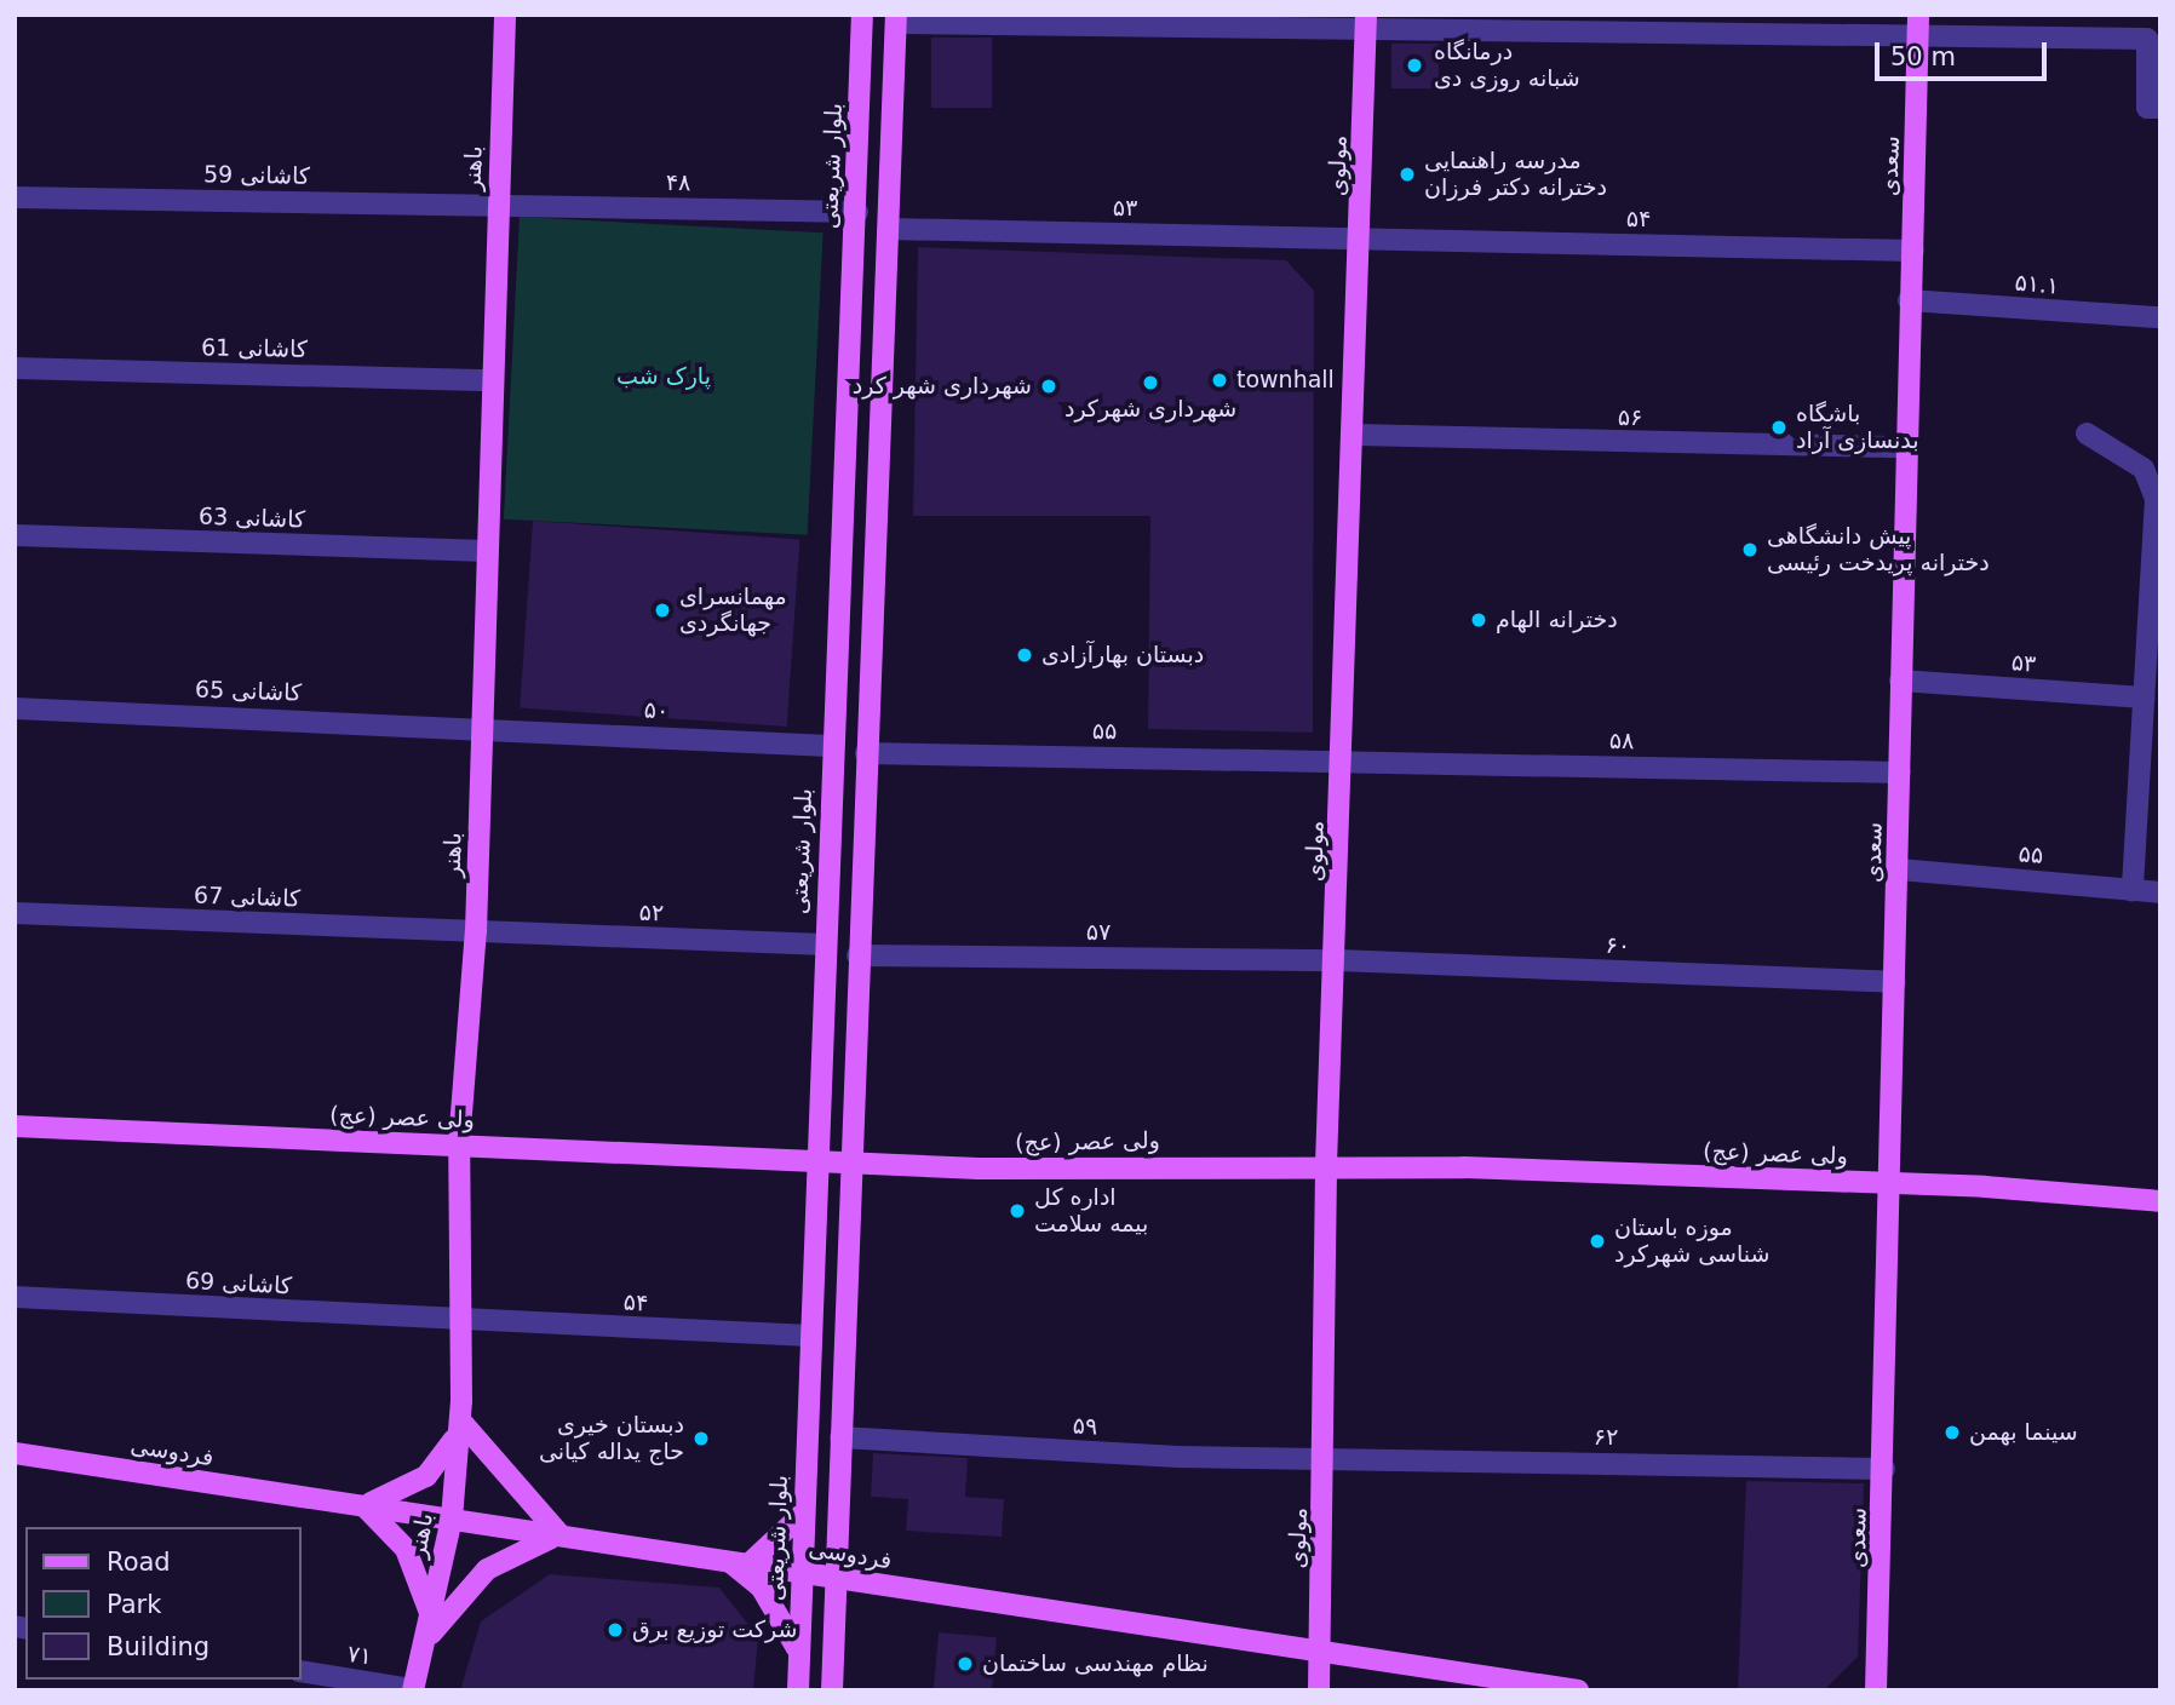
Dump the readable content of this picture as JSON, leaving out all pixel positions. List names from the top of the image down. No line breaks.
{"streets":{"main road":["بلوار شریعتی","مولوی","سعدی","باهنر","ولی عصر (عج)","فردوسی"],"street":["کاشانی 59","۴۸","۵۳","۵۴","۵۱.۱","کاشانی 61","۵۶","کاشانی 63","کاشانی 65","۵۰","۵۵","۵۸","کاشانی 67","۵۲","۵۷","۶۰","کاشانی 69","۵۹","۶۲","۷۱"]},"crossings":[["بلوار شریعتی","۴۸"],["بلوار شریعتی","۵۴"],["بلوار شریعتی","۵۰"],["بلوار شریعتی","۵۲"],["بلوار شریعتی","ولی عصر (عج)"],["بلوار شریعتی","فردوسی"],["مولوی","۵۳"],["مولوی","۵۴"],["مولوی","۵۶"],["مولوی","۵۵"],["مولوی","۵۸"],["مولوی","۵۷"],["مولوی","۶۰"],["مولوی","ولی عصر (عج)"],["مولوی","۵۹"],["مولوی","۶۲"],["مولوی","فردوسی"],["سعدی","۵۳"],["سعدی","۵۴"],["سعدی","۵۱.۱"],["سعدی","۵۶"],["سعدی","۵۵"],["سعدی","۵۸"],["سعدی","۶۰"],["سعدی","ولی عصر (عج)"],["سعدی","۶۲"],["باهنر","کاشانی 59"],["باهنر","۴۸"],["باهنر","۵۴"],["باهنر","کاشانی 61"],["باهنر","کاشانی 63"],["باهنر","کاشانی 65"],["باهنر","۵۰"],["باهنر","کاشانی 67"],["باهنر","۵۲"],["باهنر","ولی عصر (عج)"],["باهنر","کاشانی 69"],["باهنر","فردوسی"],["باهنر","۷۱"],["کاشانی 59","۴۸"],["۵۳","۵۴"],["۵۴","کاشانی 69"],["کاشانی 65","۵۰"],["۵۵","۵۸"],["کاشانی 67","۵۲"],["۵۷","۶۰"],["۵۹","۶۲"]],"parks":["پارک شب"],"places":["درمانگاه شبانه روزی دی","مدرسه راهنمایی دخترانه دکتر فرزان","townhall","شهرداری شهرکرد","شهرداری شهر کرد","باشگاه بدنسازى آراد","پیش دانشگاهی دخترانه پریدخت رئیسی","مهمانسرای جهانگردی","دخترانه الهام","دبستان بهارآزادی","اداره کل بیمه سلامت","موزه باستان شناسی شهرکرد","سینما بهمن","دبستان خیری حاج یداله کیانی","شرکت توزیع برق","نظام مهندسی ساختمان"],"legend":["Road","Park","Building"],"scale_bar":"50 m"}
